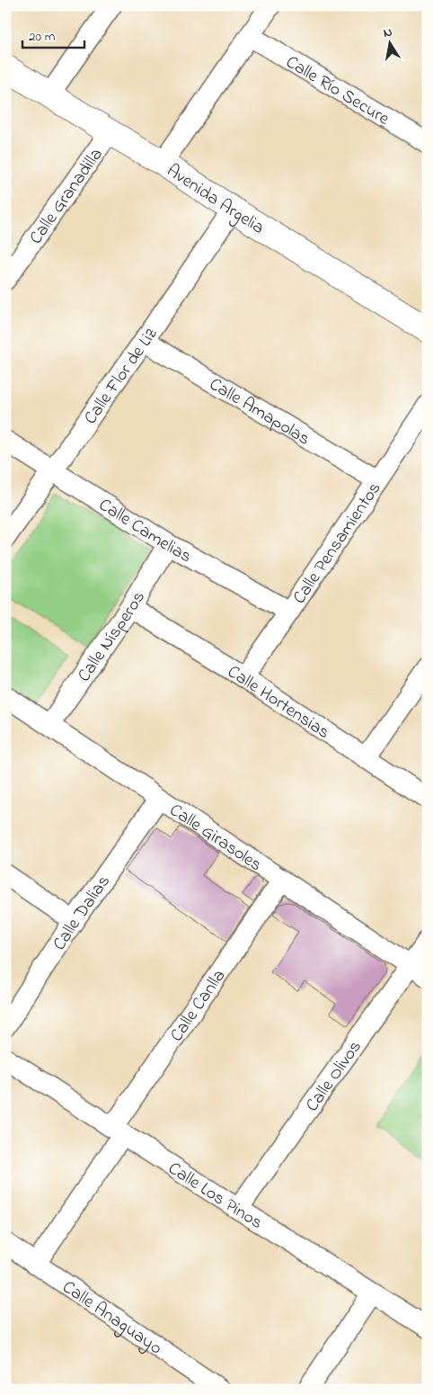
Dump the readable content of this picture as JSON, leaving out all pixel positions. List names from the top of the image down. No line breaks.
{"streets":{"street":["Calle Río Secure","Calle Granadilla","Avenida Argelia","Calle Flor de Liz","Calle Amapolas","Calle Camelias","Calle Pensamientos","Calle Nísperos","Calle Hortensias","Calle Girasoles","Calle Dalias","Calle Canlla","Calle Olivos","Calle Los Pinos","Calle Anaguayo"]},"crossings":[["Calle Granadilla","Avenida Argelia"],["Avenida Argelia","Calle Flor de Liz"],["Calle Flor de Liz","Calle Amapolas"],["Calle Flor de Liz","Calle Camelias"],["Calle Amapolas","Calle Pensamientos"],["Calle Camelias","Calle Pensamientos"],["Calle Camelias","Calle Nísperos"],["Calle Pensamientos","Calle Hortensias"],["Calle Nísperos","Calle Hortensias"],["Calle Nísperos","Calle Girasoles"],["Calle Girasoles","Calle Dalias"],["Calle Girasoles","Calle Canlla"],["Calle Girasoles","Calle Olivos"],["Calle Canlla","Calle Los Pinos"],["Calle Canlla","Calle Anaguayo"],["Calle Olivos","Calle Los Pinos"]],"scale_bar":"20 m","north":"top"}
